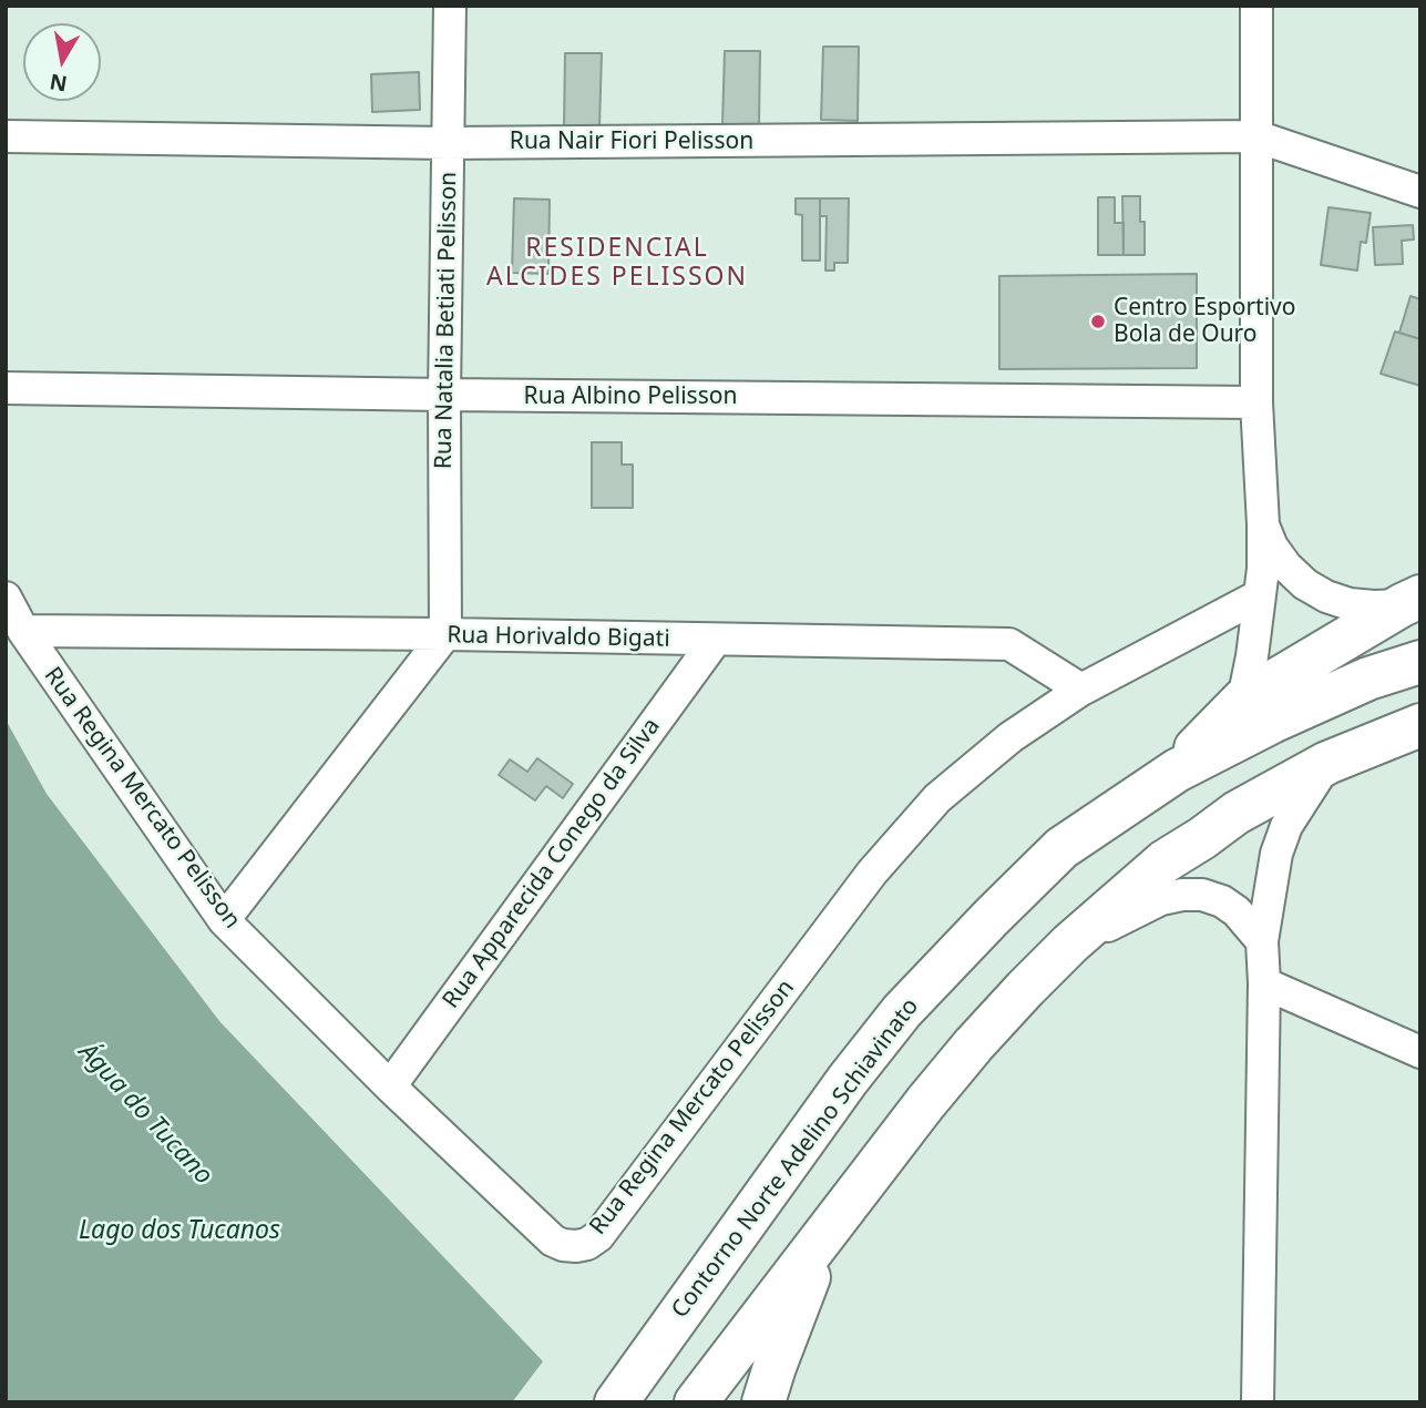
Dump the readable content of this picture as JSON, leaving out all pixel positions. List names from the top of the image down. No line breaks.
{"streets":{"highway":["Contorno Norte Adelino Schiavinato"],"street":["Rua Nair Fiori Pelisson","Rua Natalia Betiati Pelisson","Rua Albino Pelisson","Rua Horivaldo Bigati","Rua Regina Mercato Pelisson","Rua Apparecida Conego da Silva"]},"crossings":[["Rua Nair Fiori Pelisson","Rua Natalia Betiati Pelisson"],["Rua Natalia Betiati Pelisson","Rua Albino Pelisson"],["Rua Natalia Betiati Pelisson","Rua Horivaldo Bigati"],["Rua Horivaldo Bigati","Rua Regina Mercato Pelisson"],["Rua Horivaldo Bigati","Rua Apparecida Conego da Silva"],["Rua Regina Mercato Pelisson","Rua Apparecida Conego da Silva"]],"districts":["RESIDENCIAL ALCIDES PELISSON"],"water":["Água do Tucano","Lago dos Tucanos"],"places":["Centro Esportivo Bola de Ouro"],"north":"bottom"}
